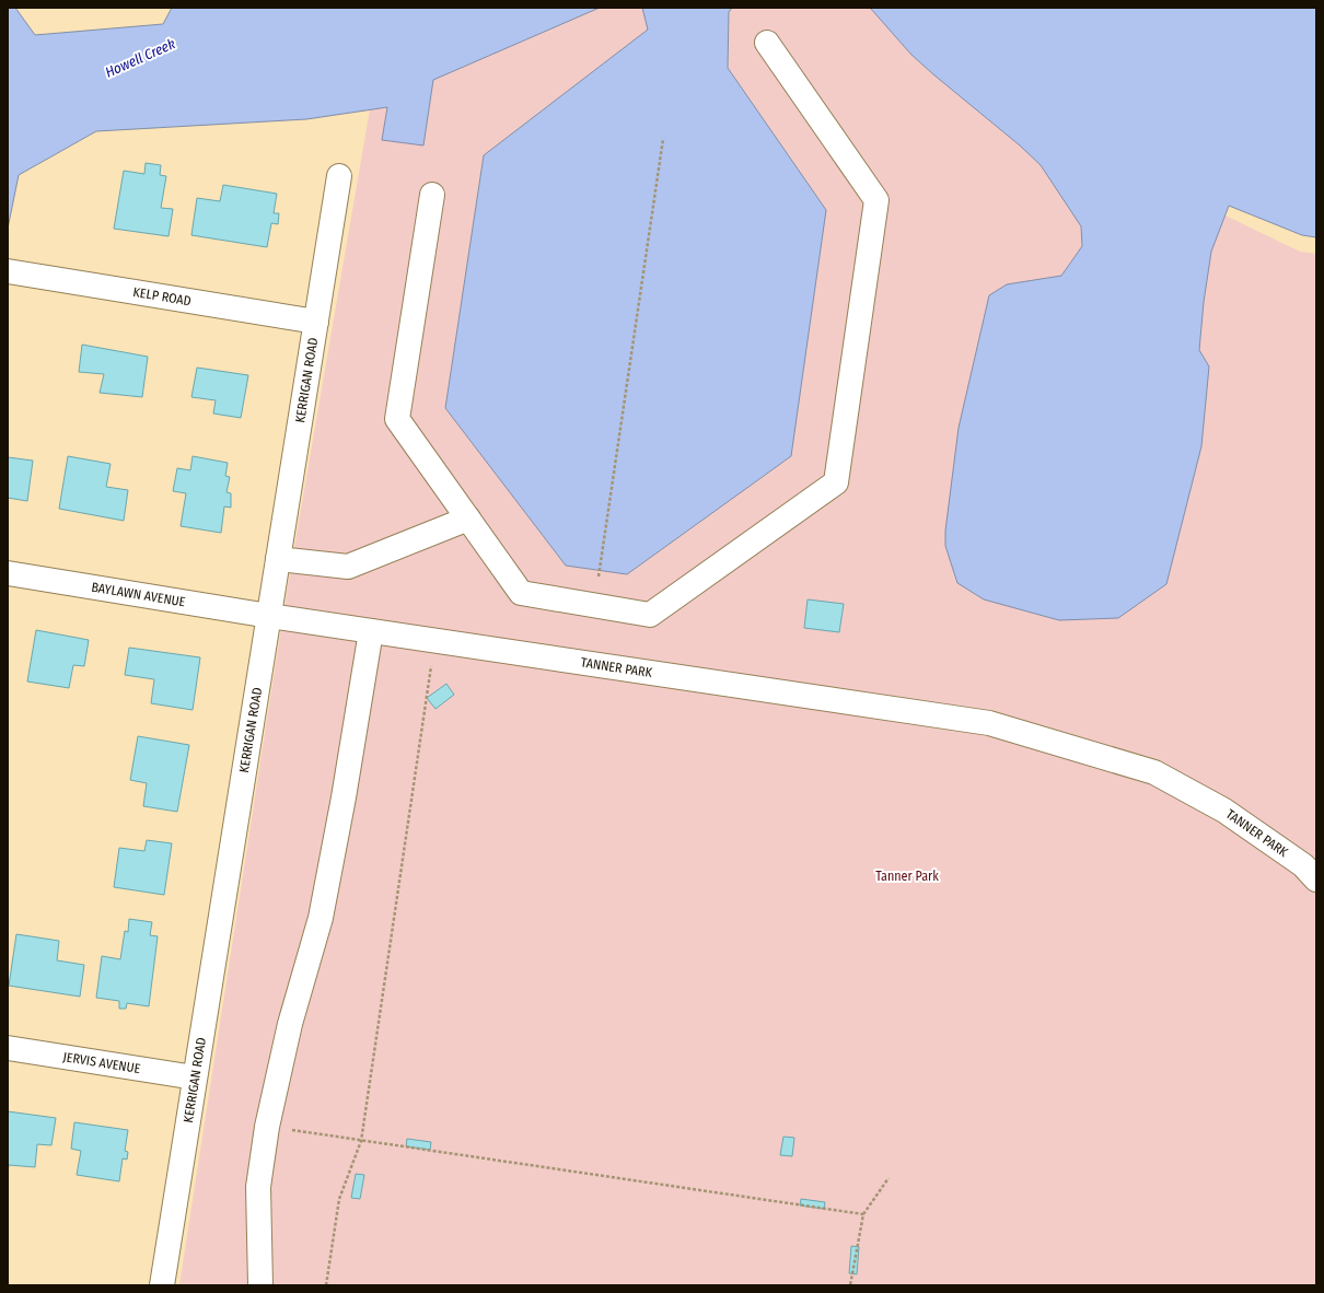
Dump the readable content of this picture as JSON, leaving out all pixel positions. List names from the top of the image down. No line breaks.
{"streets":{"street":["KELP ROAD","KERRIGAN ROAD","BAYLAWN AVENUE","TANNER PARK","JERVIS AVENUE"]},"crossings":[["KELP ROAD","KERRIGAN ROAD"],["KERRIGAN ROAD","BAYLAWN AVENUE"],["KERRIGAN ROAD","TANNER PARK"],["KERRIGAN ROAD","JERVIS AVENUE"],["BAYLAWN AVENUE","TANNER PARK"]],"water":["Howell Creek"],"parks":["Tanner Park"]}
